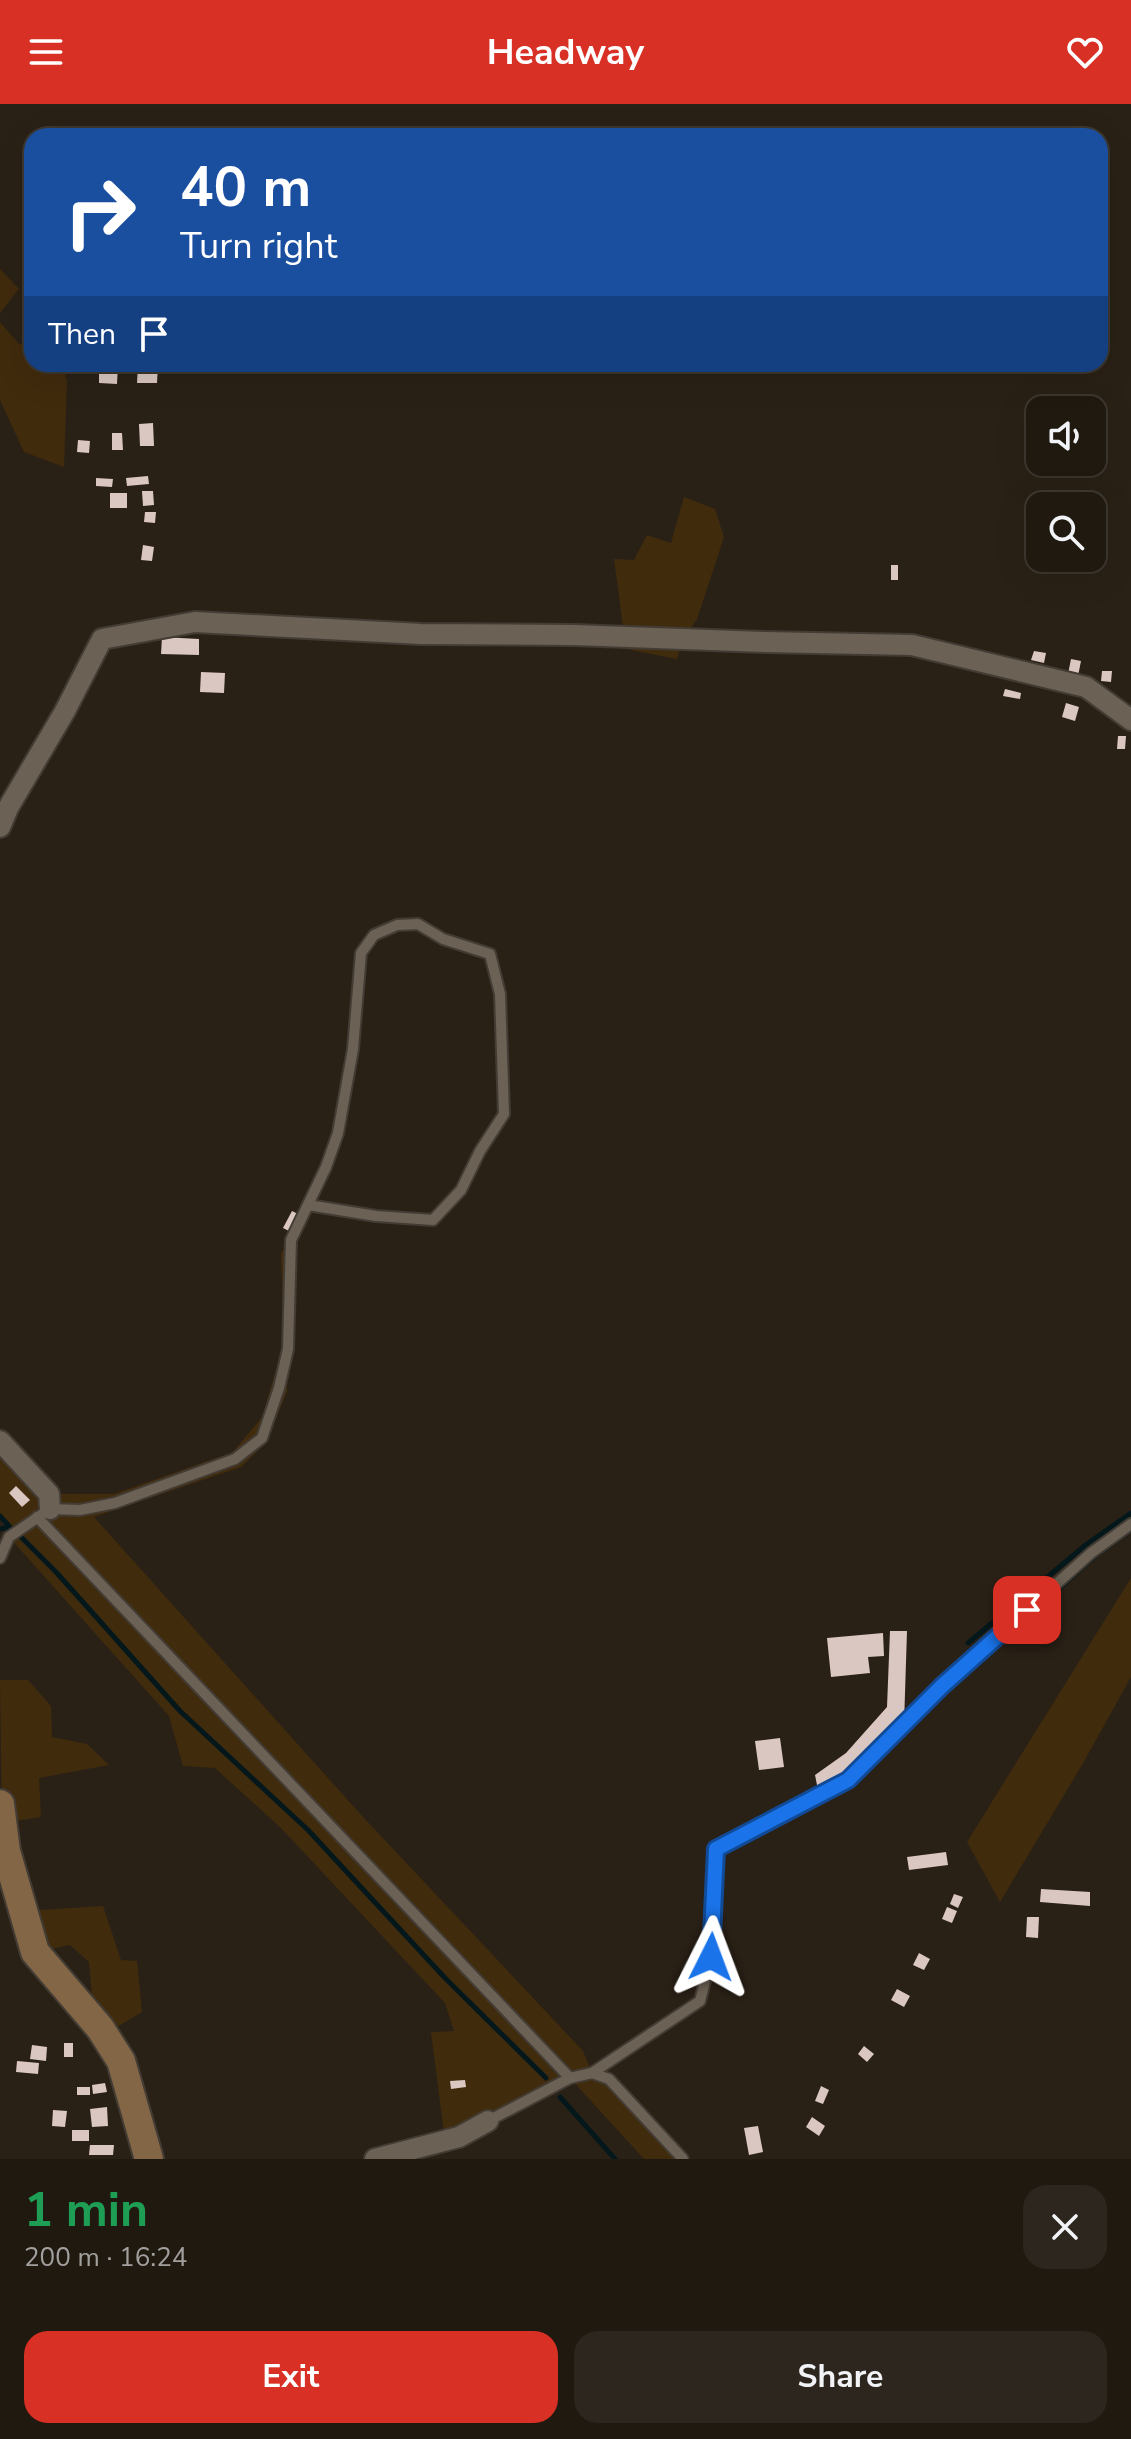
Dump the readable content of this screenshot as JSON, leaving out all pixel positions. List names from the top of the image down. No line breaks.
{"page":{"header":"Headway","turn":["40 m","Turn right"],"then":"Then","heading":["1 min","200 m · 16:24"],"buttons":["Exit","Share"]}}
